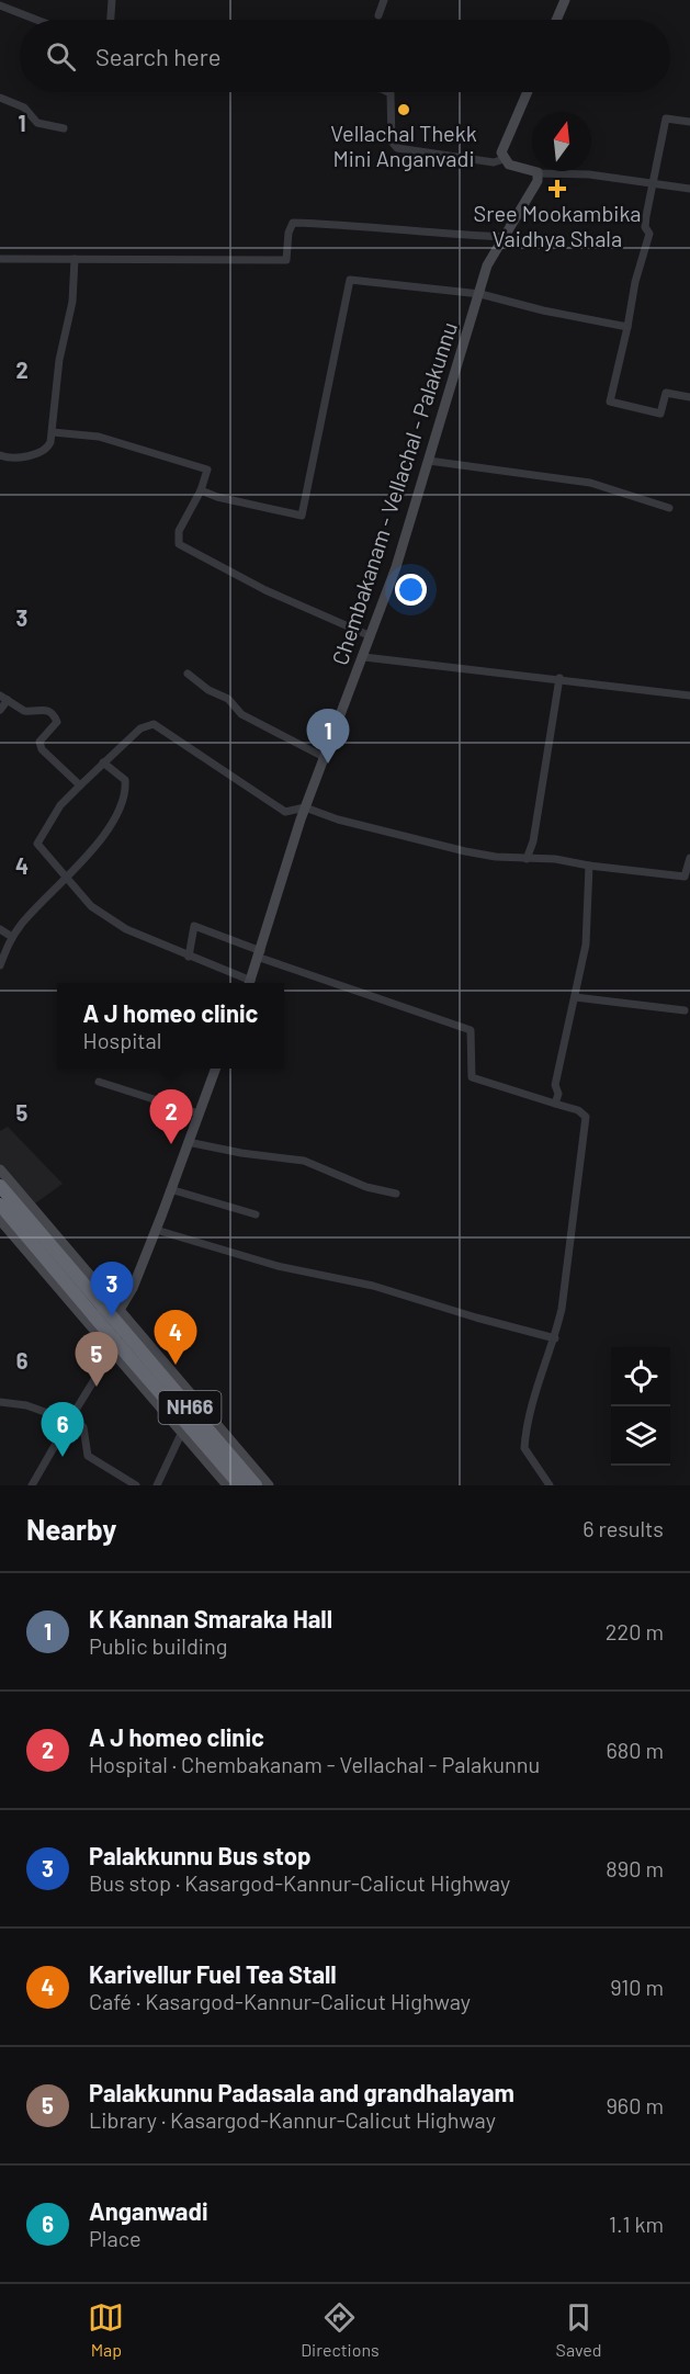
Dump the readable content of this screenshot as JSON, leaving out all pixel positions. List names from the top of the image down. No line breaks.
{"streets":{"highway":["NH66"],"main road":["Chembakanam - Vellachal - Palakunnu"]},"places":{"other":["Vellachal Thekk Mini Anganvadi"],"health":["Sree Mookambika Vaidhya Shala"]},"north":"top","page":{"search":"Search here","pins":["1","2","3","4","5","6"],"popup":["A J homeo clinic","Hospital"],"heading":["Nearby","6 results"],"list":[{"mark":"1","name":"K Kannan Smaraka Hall","note":"Public building","value":"220 m"},{"mark":"2","name":"A J homeo clinic","note":"Hospital · Chembakanam - Vellachal - Palakunnu","value":"680 m"},{"mark":"3","name":"Palakkunnu Bus stop","note":"Bus stop · Kasargod-Kannur-Calicut Highway","value":"890 m"},{"mark":"4","name":"Karivellur Fuel Tea Stall","note":"Café · Kasargod-Kannur-Calicut Highway","value":"910 m"},{"mark":"5","name":"Palakkunnu Padasala and grandhalayam","note":"Library · Kasargod-Kannur-Calicut Highway","value":"960 m"},{"mark":"6","name":"Anganwadi","note":"Place","value":"1.1 km"}],"nav":["Map","Directions","Saved"]},"grid":{"rows":["1","2","3","4","5","6"]}}
